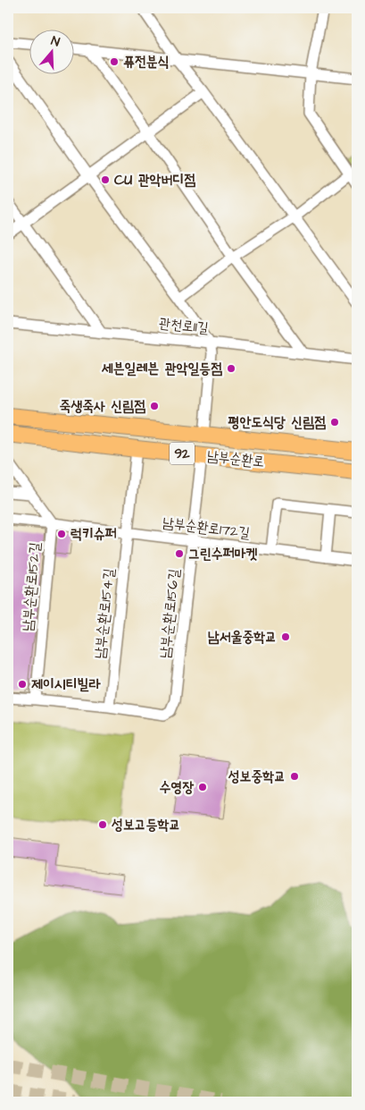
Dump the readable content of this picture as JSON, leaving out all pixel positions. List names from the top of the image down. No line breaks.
{"streets":{"main road":["92","남부순환로"],"street":["관천로11길","남부순환로172길","남부순환로152길","남부순환로154길","남부순환로156길"]},"crossings":[["남부순환로","남부순환로154길"],["남부순환로","남부순환로156길"],["남부순환로172길","남부순환로152길"],["남부순환로172길","남부순환로154길"],["남부순환로172길","남부순환로156길"],["남부순환로154길","남부순환로156길"]],"places":["퓨전분식","CU 관악버디점","세븐일레븐 관악일등점","죽생죽사 신림점","평안도식당 신림점","럭키슈퍼","그린수퍼마켓","남서울중학교","제이시티빌라","성보중학교","수영장","성보고등학교"],"north":"top"}
